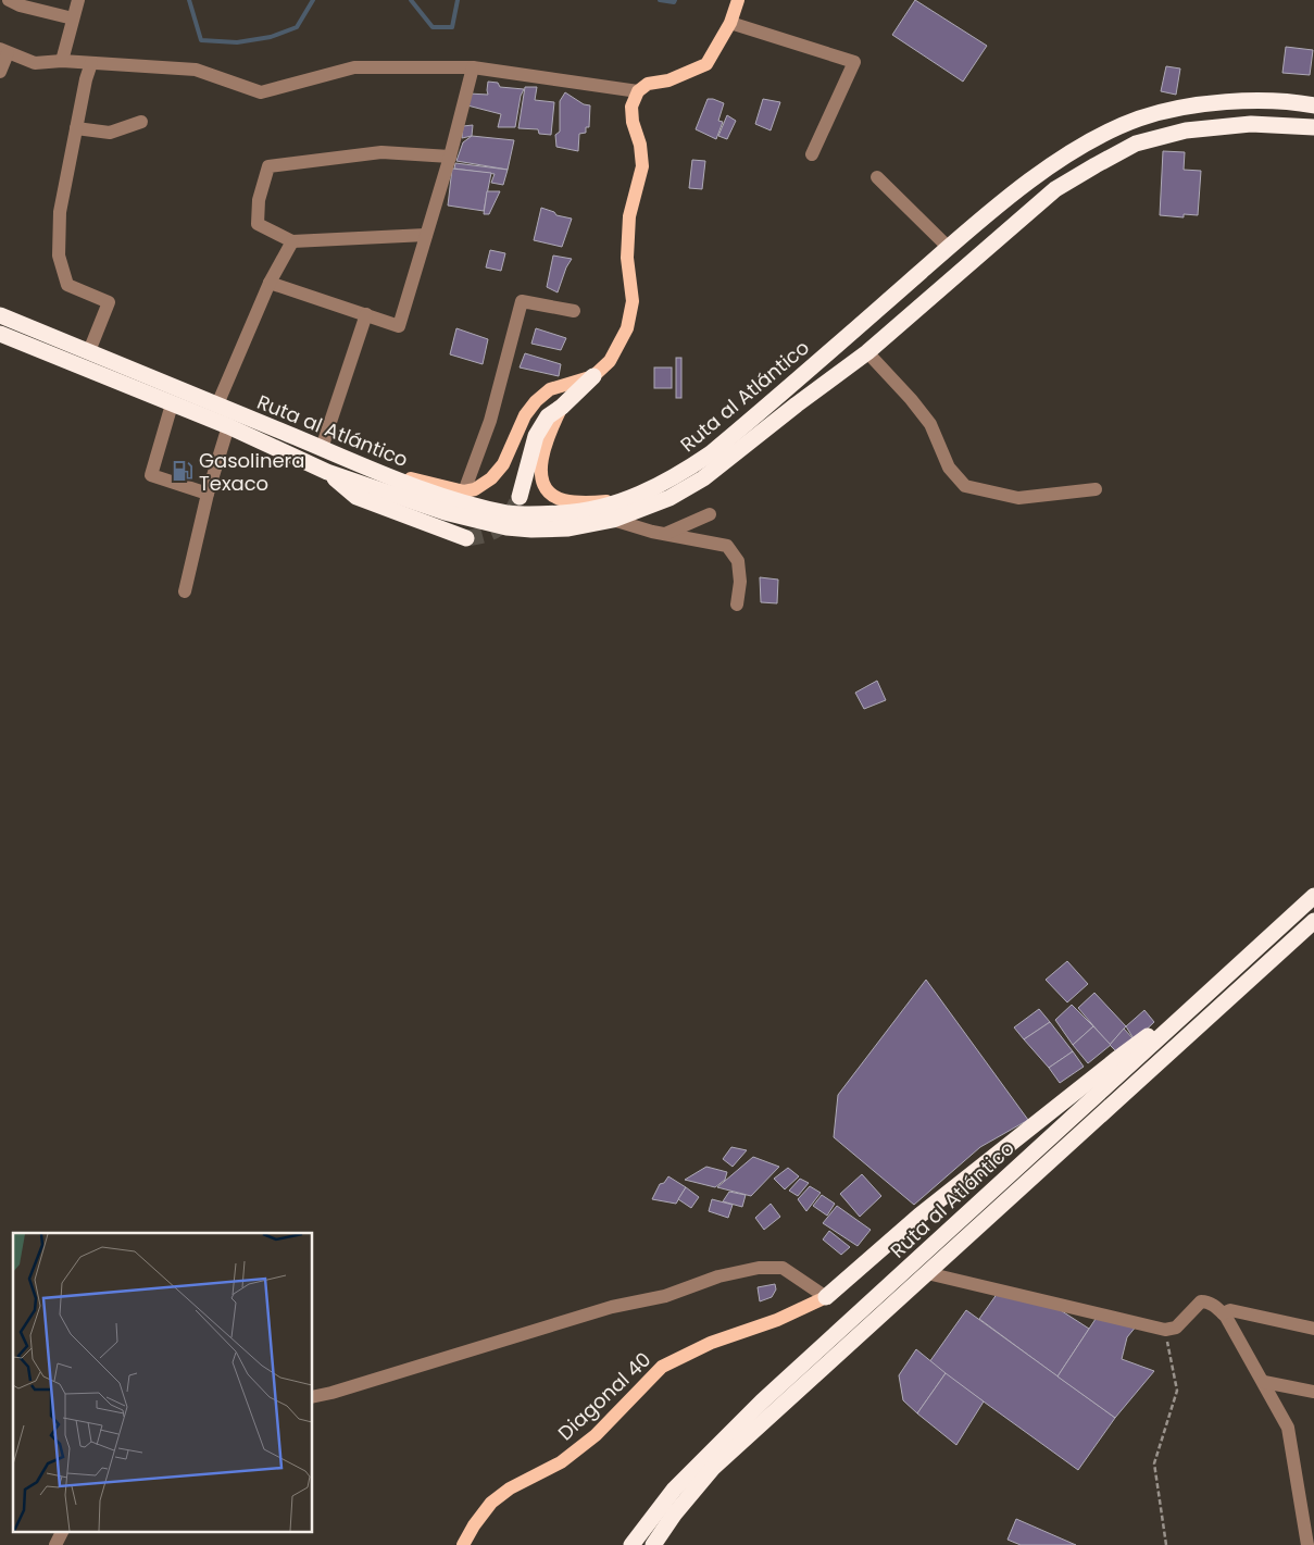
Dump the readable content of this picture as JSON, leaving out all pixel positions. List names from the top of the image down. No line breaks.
{"streets":{"highway":["Ruta al Atlántico"],"main road":["Diagonal 40"]},"places":{"fuel station":["Gasolinera Texaco"]}}
